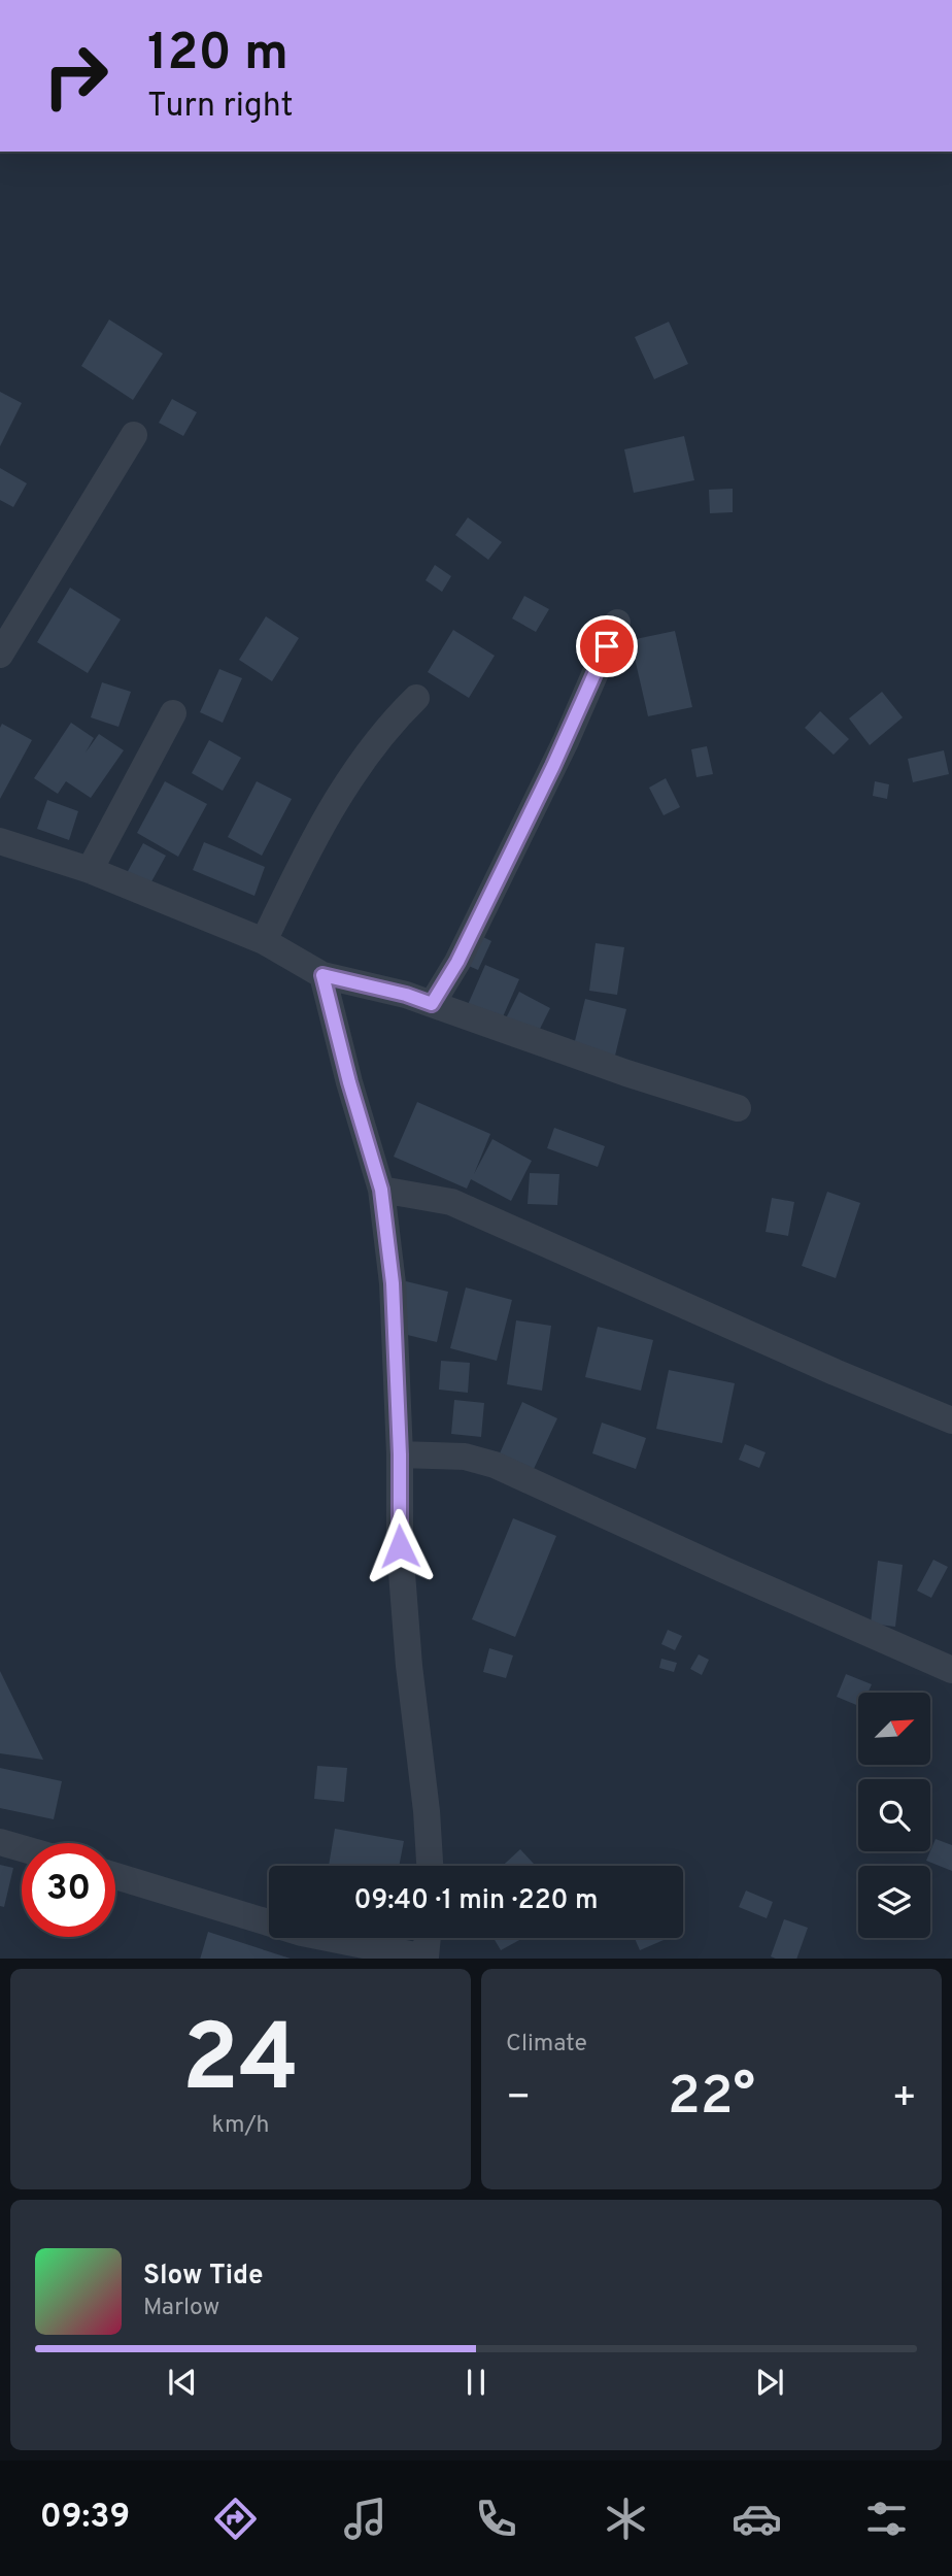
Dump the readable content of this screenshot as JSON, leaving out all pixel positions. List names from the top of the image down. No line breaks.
{"north":"top right","page":{"turn":["120 m","Turn right"],"limit":"30","trip":"09:40 · 1 min · 220 m","tile":[["24","km/h"],"Climate"],"heat":["−","22°","+"],"song":["Slow Tide","Marlow"],"tabs":"09:39"}}
